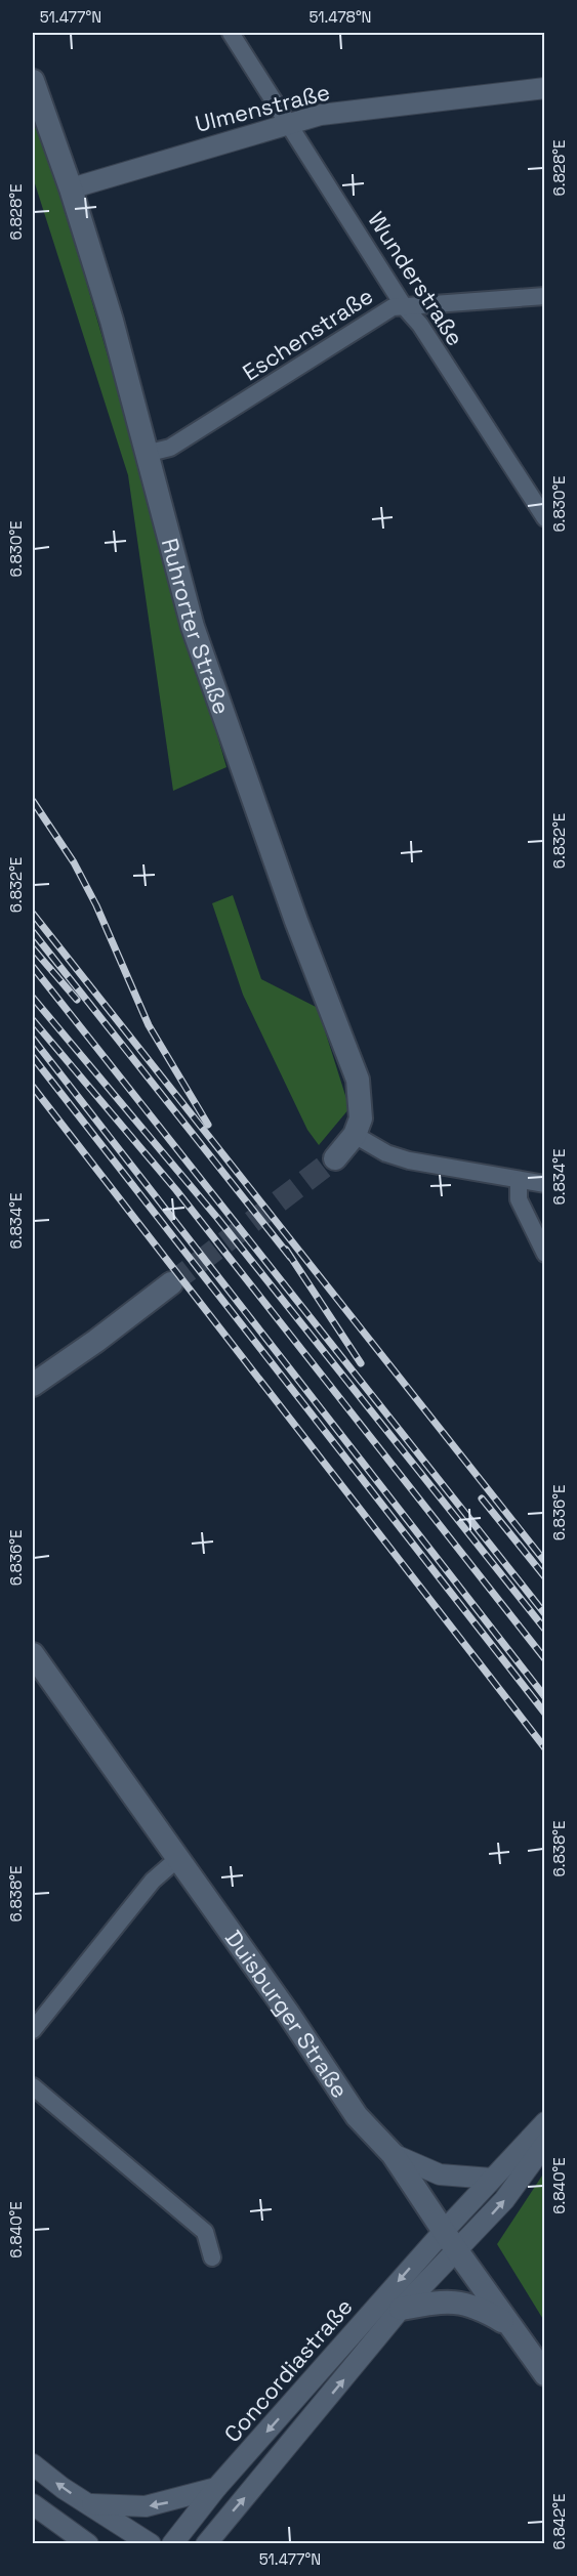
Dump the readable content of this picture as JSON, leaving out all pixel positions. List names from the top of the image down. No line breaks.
{"streets":{"main road":["Ruhrorter Straße","Duisburger Straße"],"street":["Ulmenstraße","Wunderstraße","Eschenstraße","Concordiastraße"]},"crossings":[["Ulmenstraße","Wunderstraße"],["Ulmenstraße","Ruhrorter Straße"],["Wunderstraße","Eschenstraße"],["Eschenstraße","Ruhrorter Straße"],["Duisburger Straße","Concordiastraße"]],"coordinates":["51.477°N","51.478°N","6.828°E","6.830°E","6.832°E","6.834°E","6.836°E","6.838°E","6.840°E","6.842°E"]}
